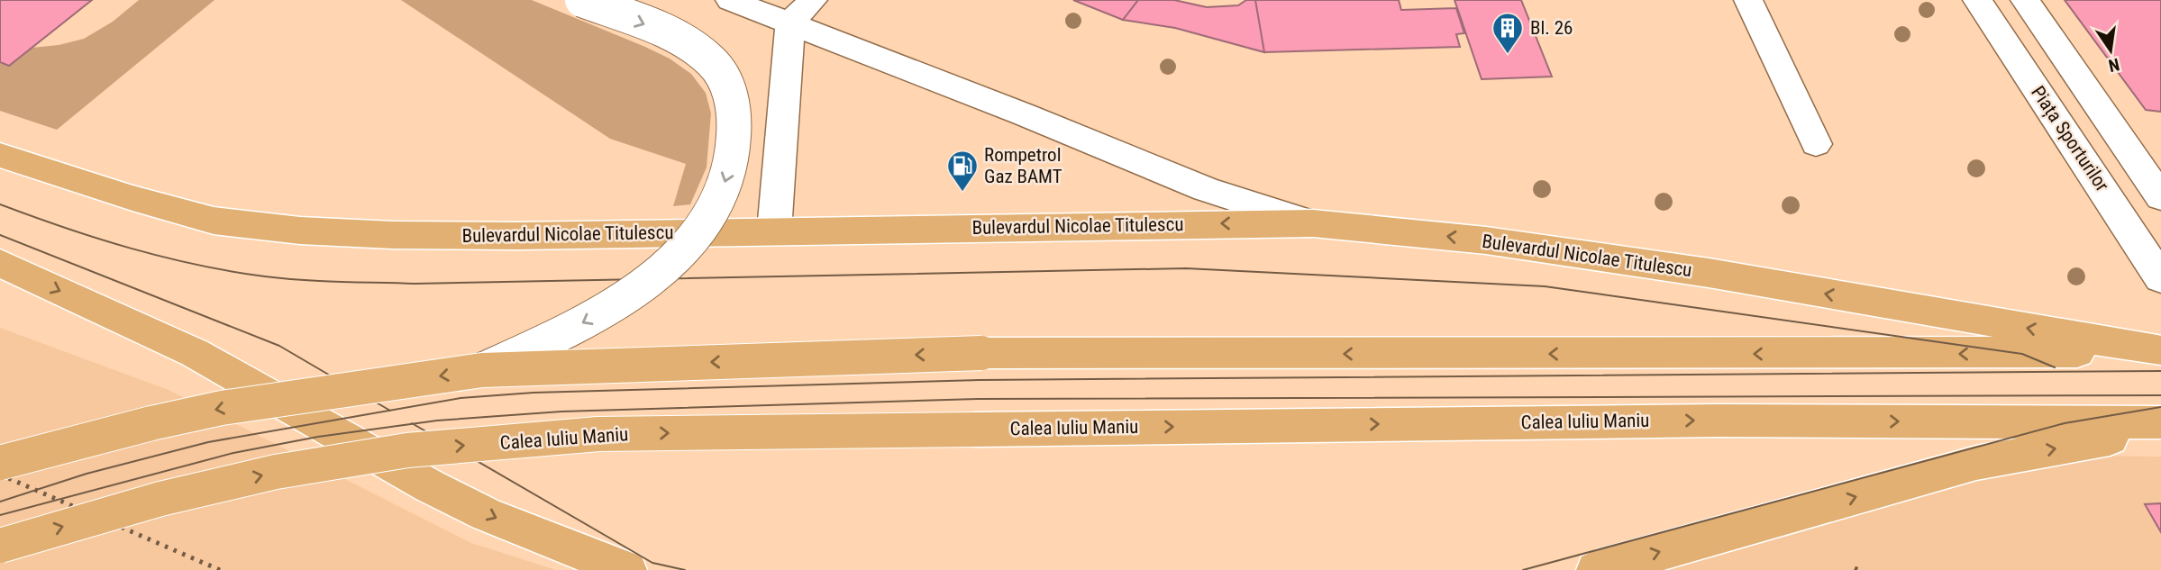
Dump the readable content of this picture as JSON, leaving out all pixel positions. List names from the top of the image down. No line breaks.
{"streets":{"main road":["Bulevardul Nicolae Titulescu","Calea Iuliu Maniu"],"street":["Piața Sporturilor"]},"places":{"building":["Bl. 26"],"fuel station":["Rompetrol Gaz BAMT"]},"north":"bottom"}
